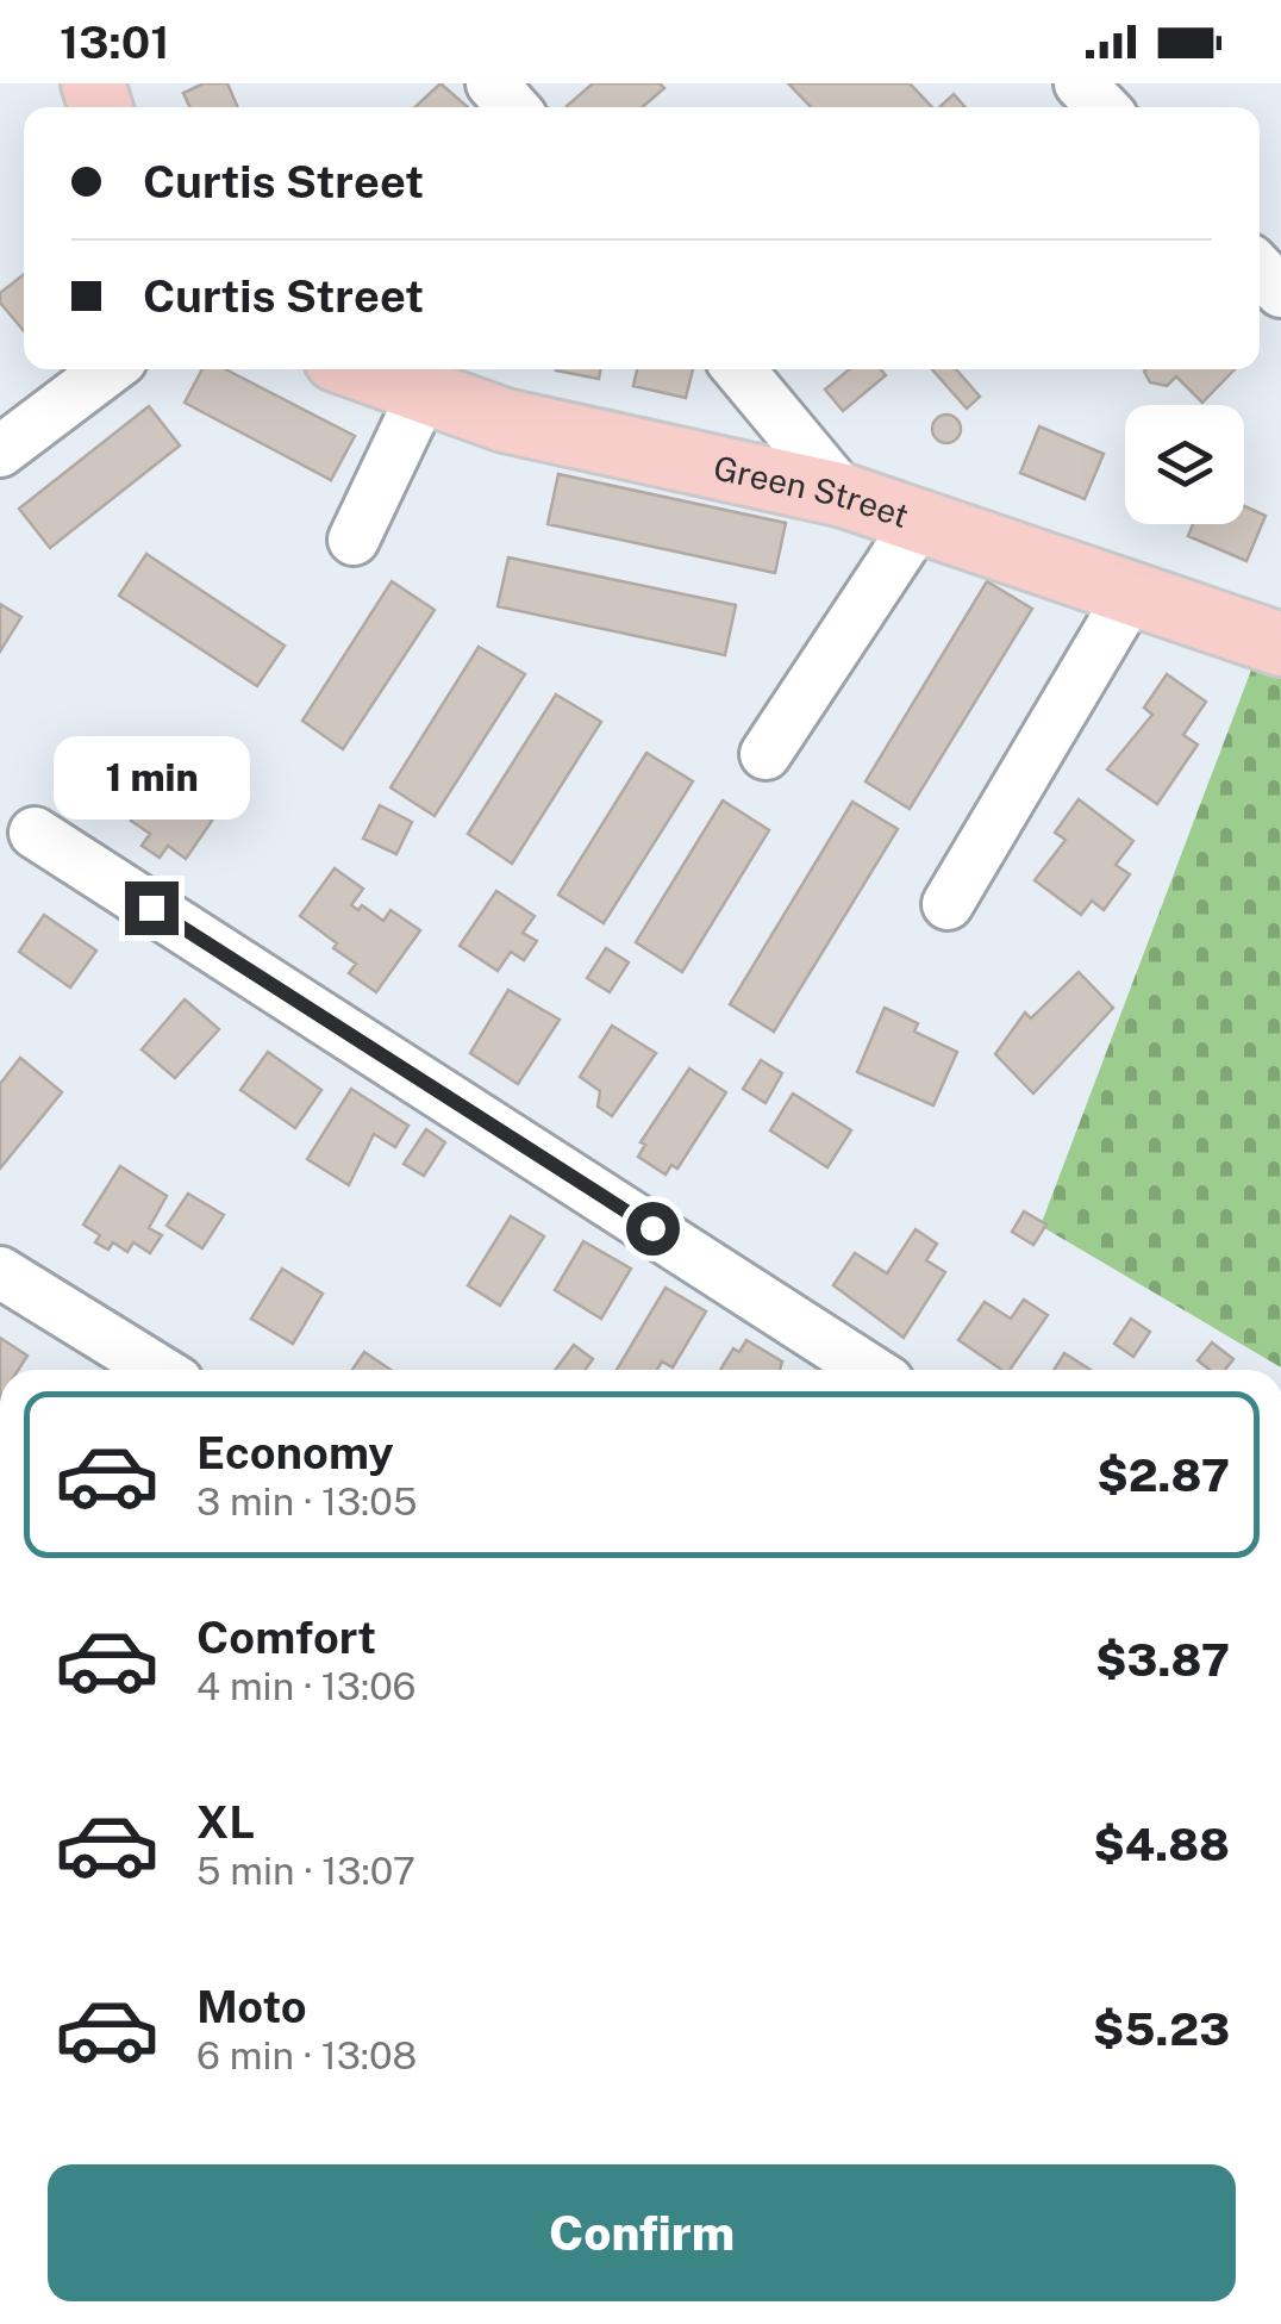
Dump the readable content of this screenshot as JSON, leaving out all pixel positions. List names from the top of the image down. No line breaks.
{"streets":{"main road":["Green Street"]},"page":{"status":"13:01","banner":["Curtis Street","Curtis Street"],"bubble":"1 min","list":[{"name":"Economy","note":"3 min · 13:05","value":"$2.87"},{"name":"Comfort","note":"4 min · 13:06","value":"$3.87"},{"name":"XL","note":"5 min · 13:07","value":"$4.88"},{"name":"Moto","note":"6 min · 13:08","value":"$5.23"}],"buttons":"Confirm"}}
